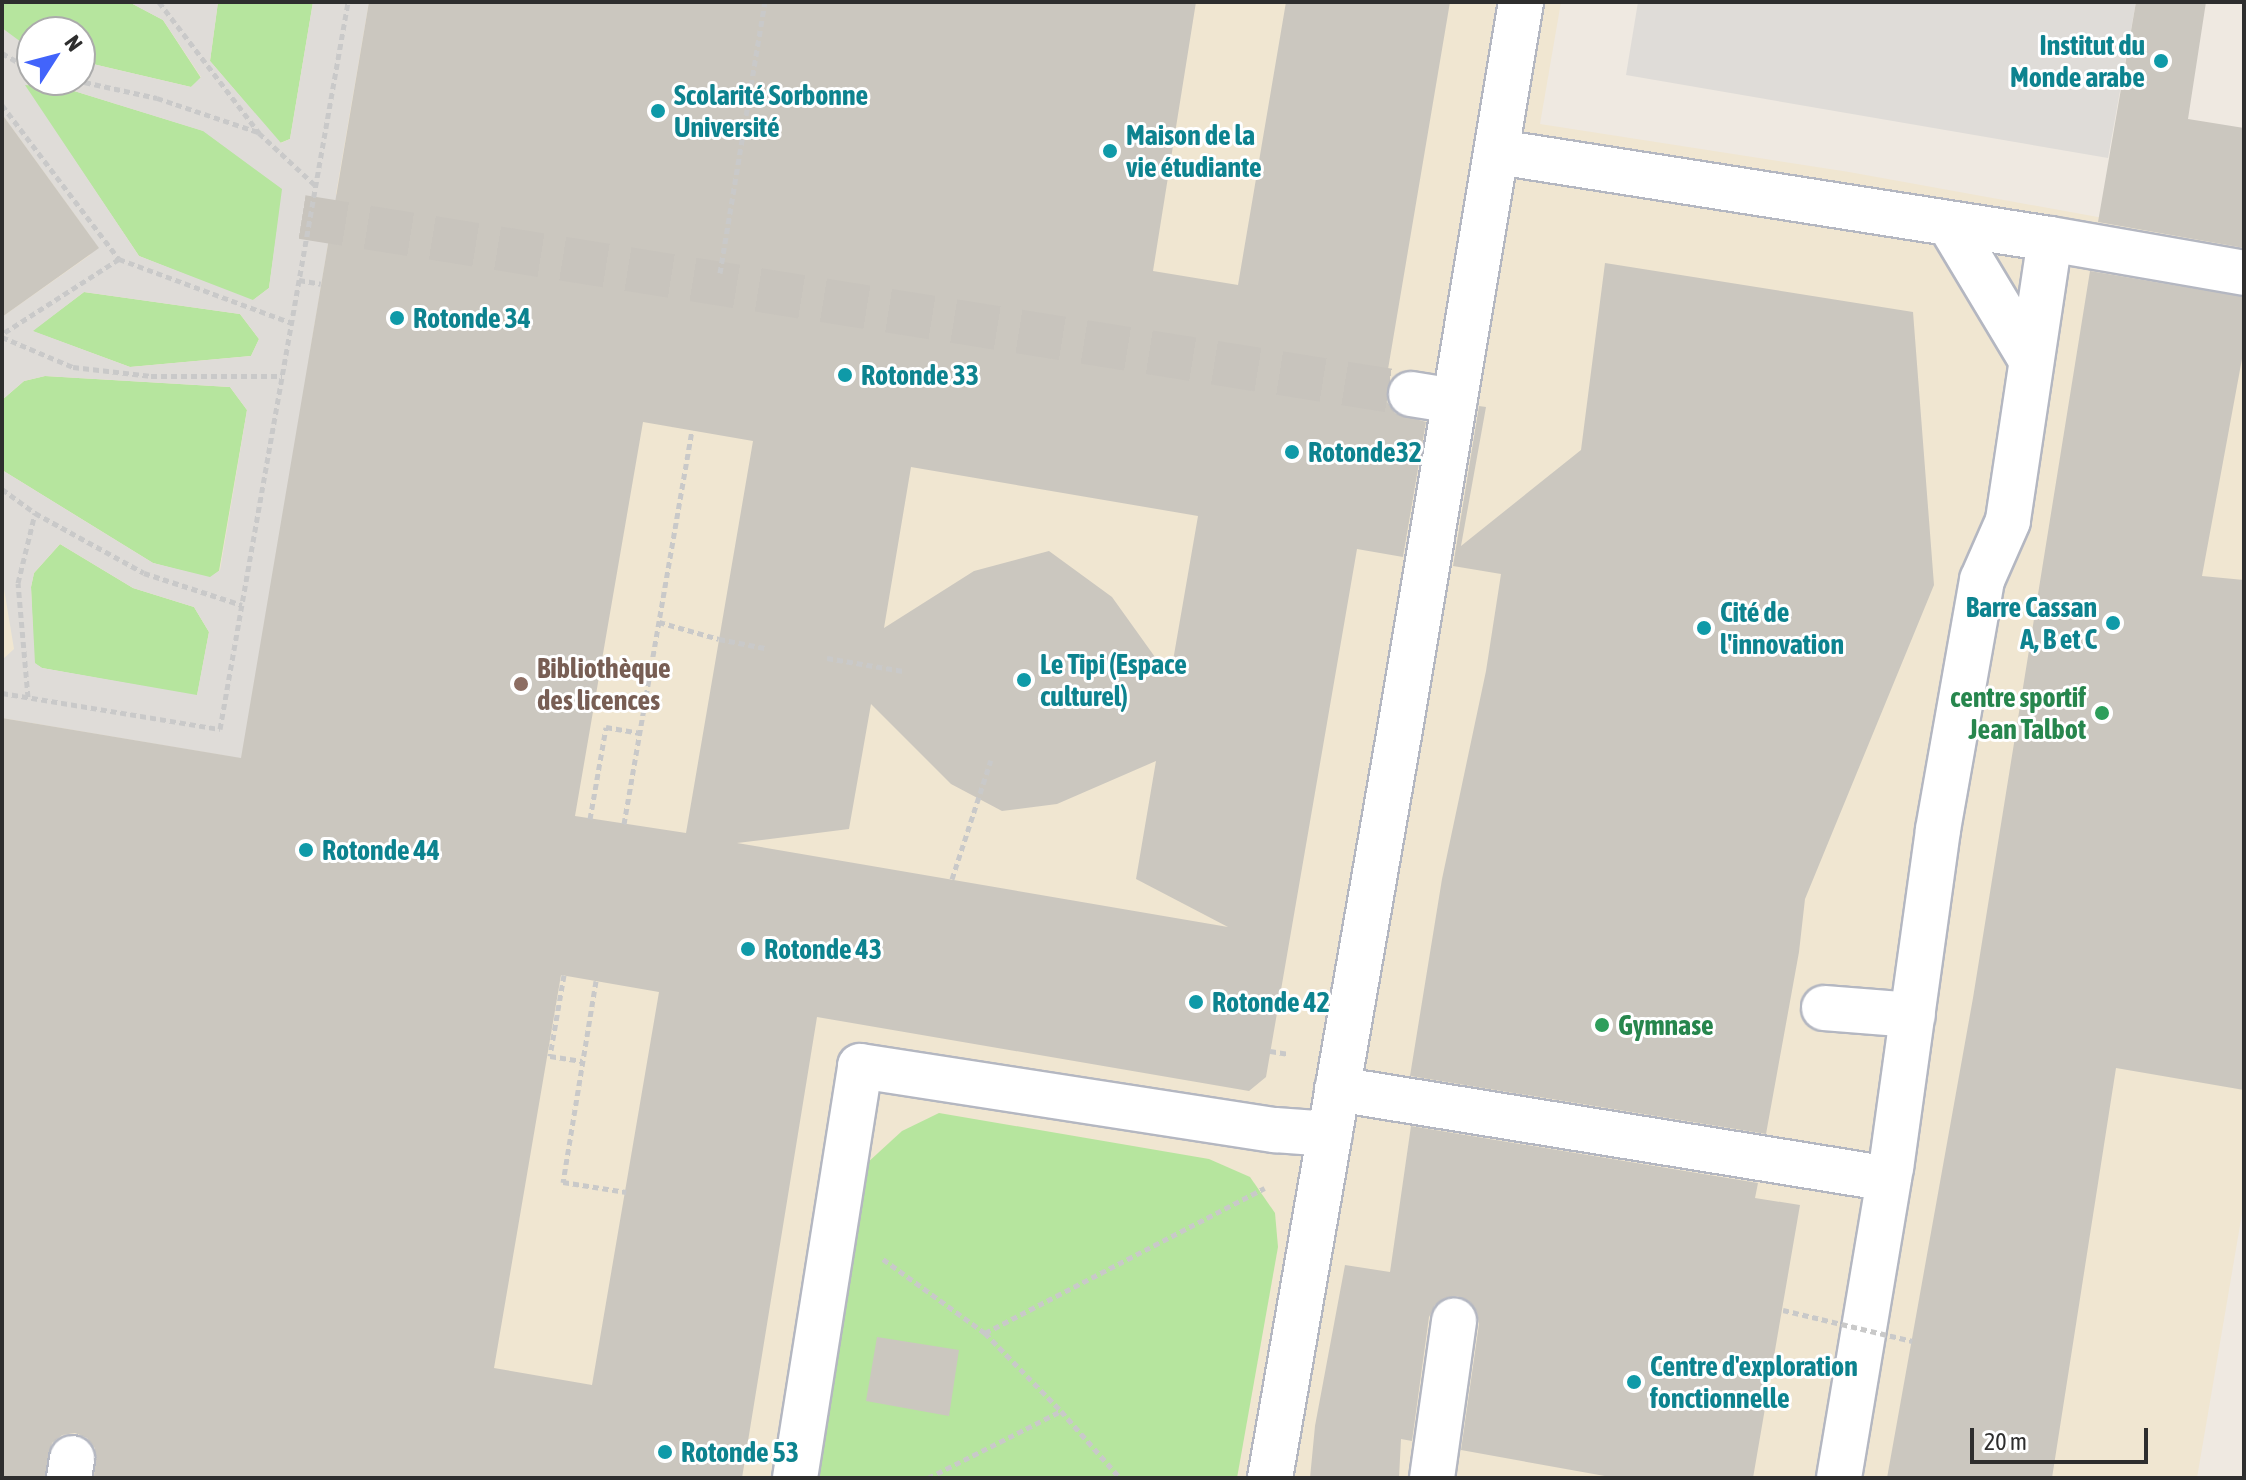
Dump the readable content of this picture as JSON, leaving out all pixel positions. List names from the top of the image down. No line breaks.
{"places":["Institut du Monde arabe","Scolarité Sorbonne Université","Maison de la vie étudiante","Rotonde 34","Rotonde 33","Rotonde32","Barre Cassan A, B et C","Cité de l'innovation","Le Tipi (Espace culturel)","Bibliothèque des licences","centre sportif Jean Talbot","Rotonde 44","Rotonde 43","Rotonde 42","Gymnase","Centre d'exploration fonctionnelle","Rotonde 53"],"scale_bar":"20 m","north":"top right"}
